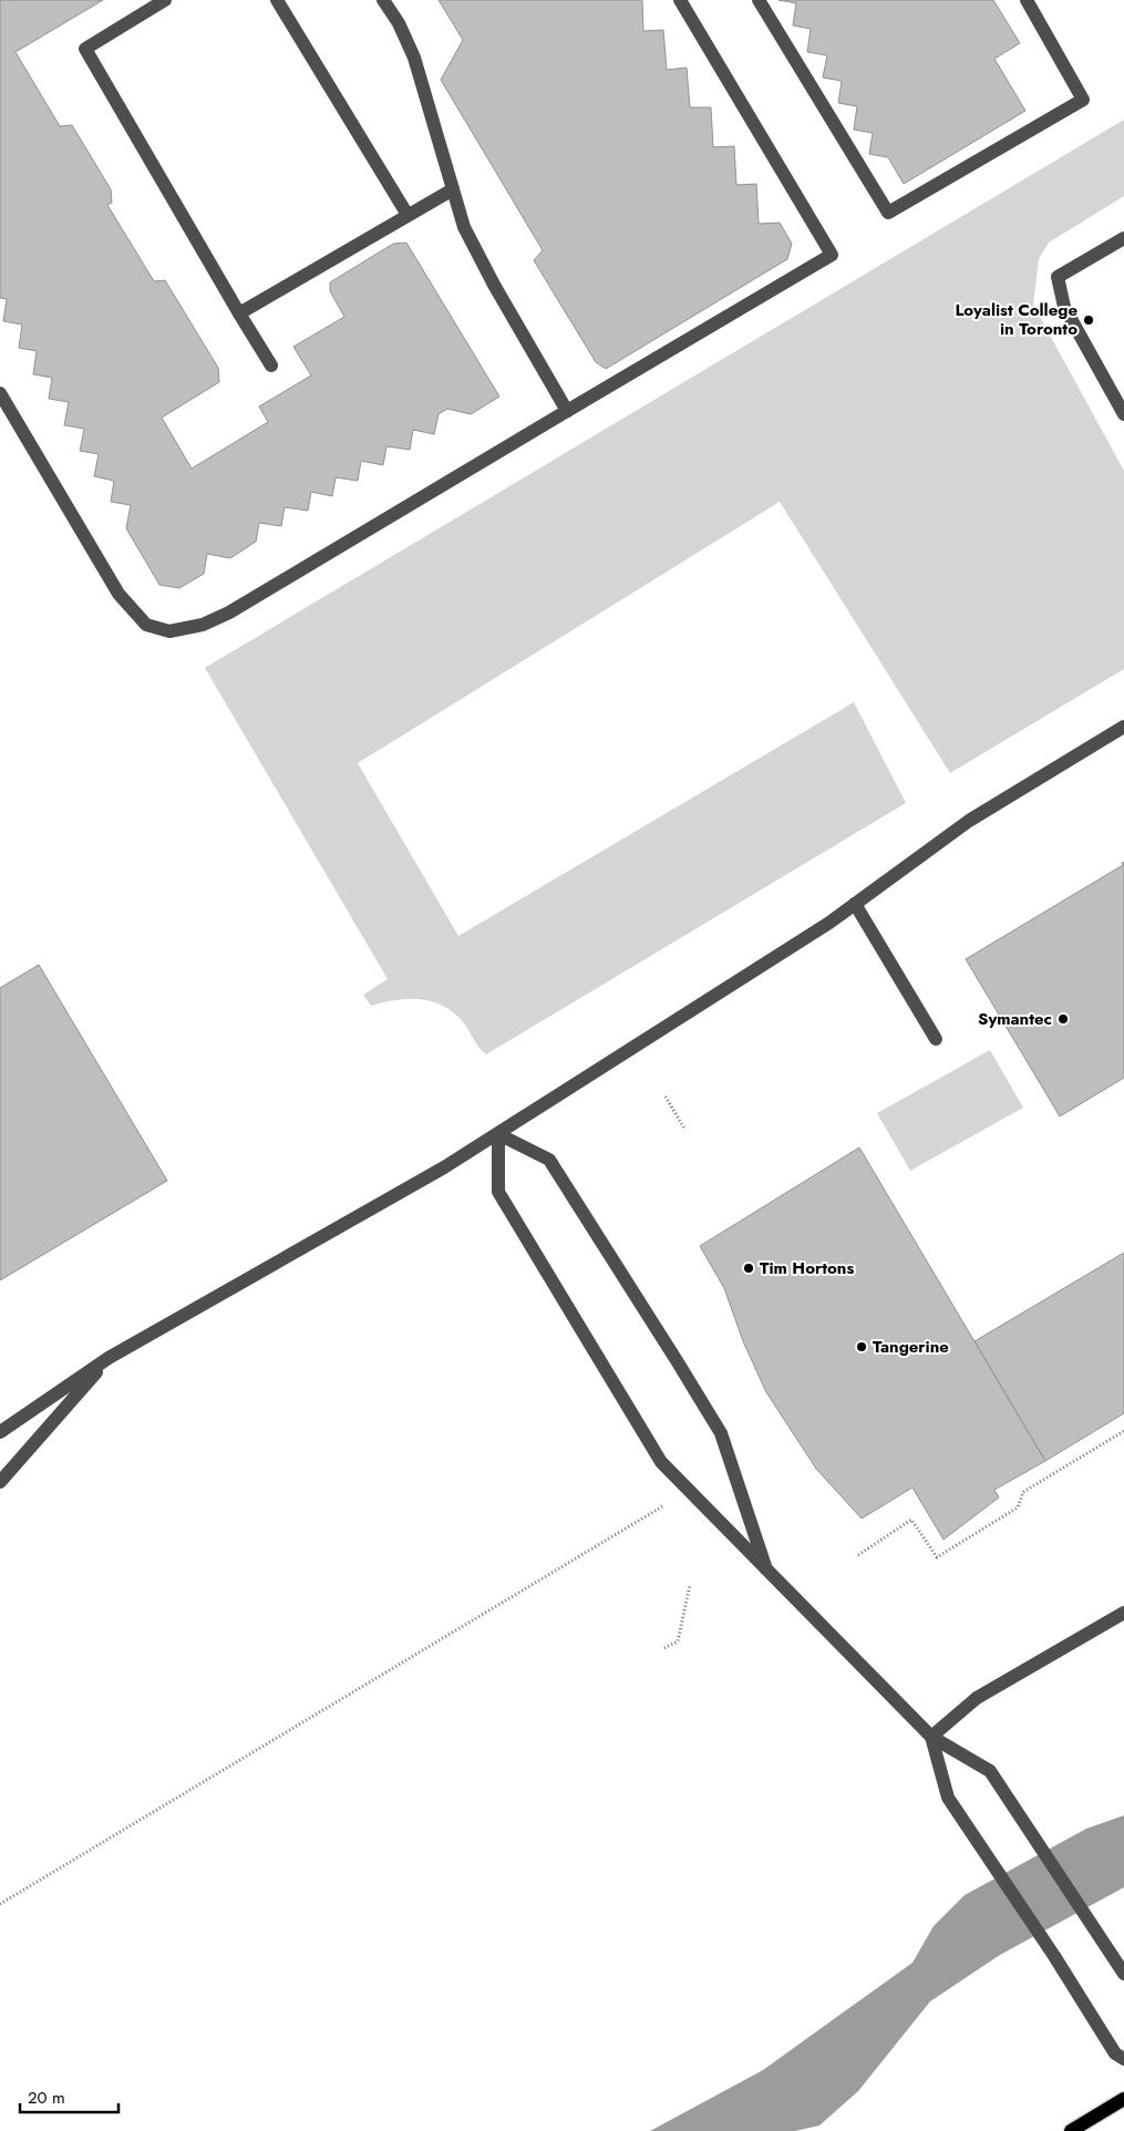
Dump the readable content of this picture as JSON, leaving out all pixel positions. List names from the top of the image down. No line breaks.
{"places":["Loyalist College in Toronto","Symantec","Tim Hortons","Tangerine"],"scale_bar":"20 m"}
